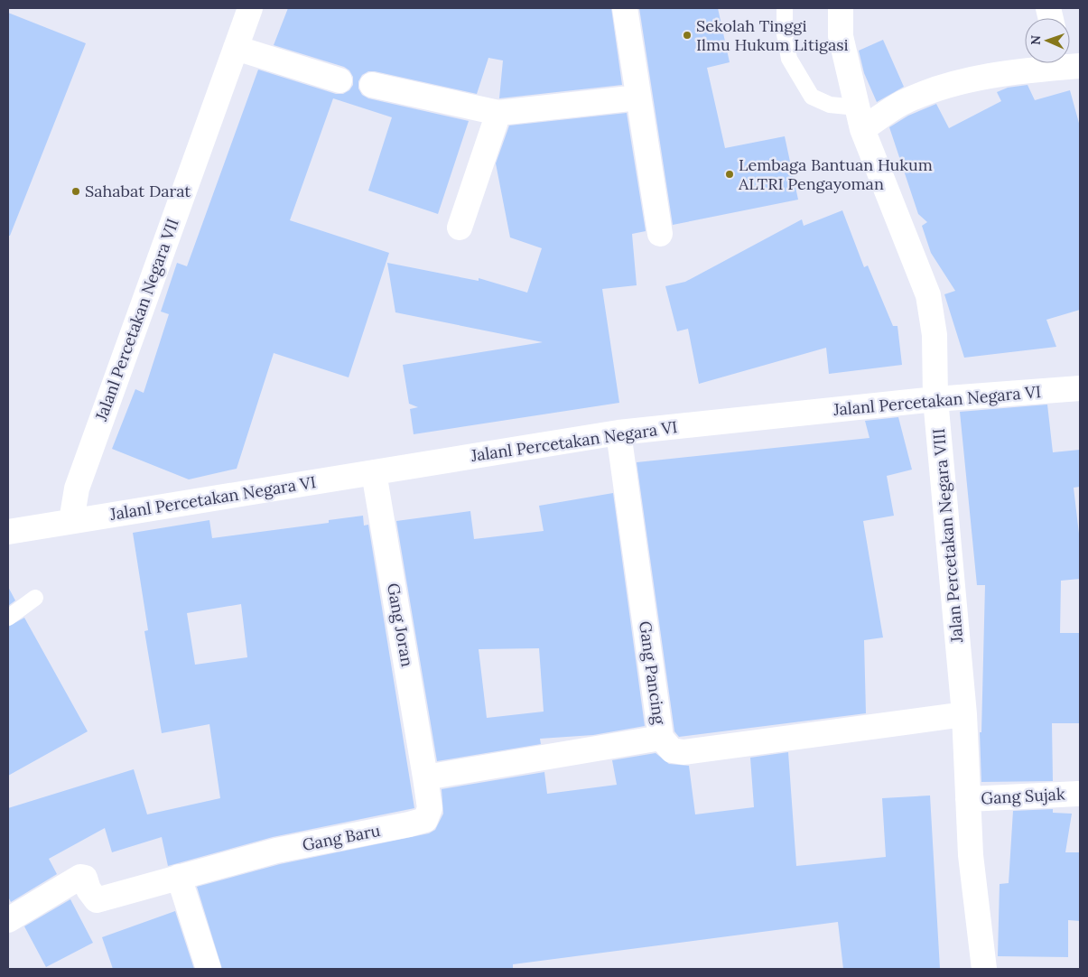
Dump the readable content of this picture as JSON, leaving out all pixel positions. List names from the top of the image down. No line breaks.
{"streets":{"street":["Jalanl Percetakan Negara VII","Jalanl Percetakan Negara VI","Jalan Percetakan Negara VIII","Gang Joran","Gang Pancing","Gang Sujak","Gang Baru"]},"crossings":[["Jalanl Percetakan Negara VII","Jalanl Percetakan Negara VI"],["Jalanl Percetakan Negara VI","Jalan Percetakan Negara VIII"],["Jalanl Percetakan Negara VI","Gang Joran"],["Jalanl Percetakan Negara VI","Gang Pancing"],["Jalan Percetakan Negara VIII","Gang Pancing"],["Jalan Percetakan Negara VIII","Gang Sujak"],["Gang Joran","Gang Baru"]],"places":["Sekolah Tinggi Ilmu Hukum Litigasi","Lembaga Bantuan Hukum ALTRI Pengayoman","Sahabat Darat"],"north":"left"}
